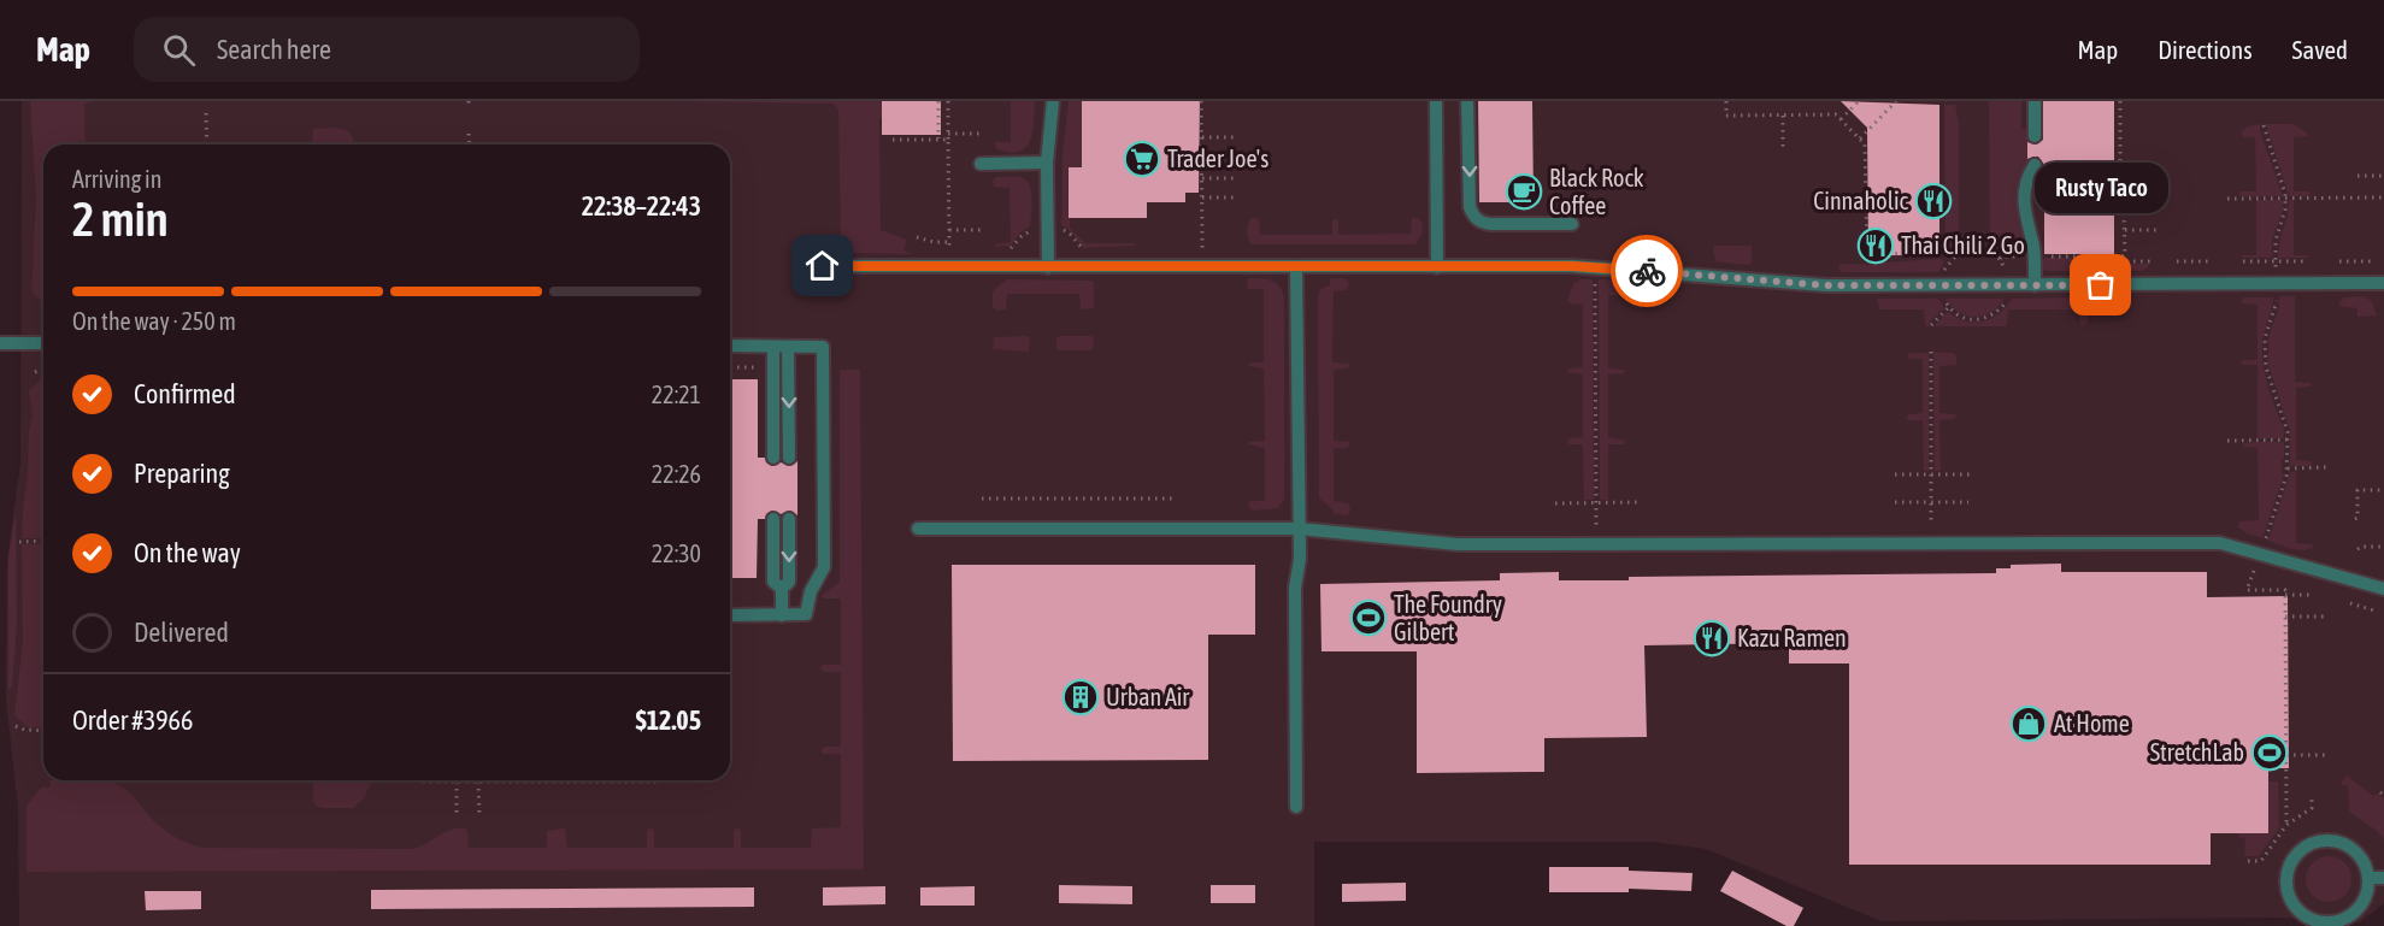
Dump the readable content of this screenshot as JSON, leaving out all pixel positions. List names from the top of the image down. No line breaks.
{"places":{"supermarket":["Trader Joe's"],"cafe":["Black Rock Coffee"],"restaurant":["Cinnaholic","Thai Chili 2 Go","Kazu Ramen"],"other":["Rusty Taco"],"sports":["The Foundry Gilbert","StretchLab"],"building":["Urban Air"],"shop":["At Home"]},"page":{"header":"Map","search":"Search here","nav":["Map","Directions","Saved"],"heading":["2 min","Arriving in","22:38–22:43"],"panel":["Order #3966","$12.05"],"bubble":"Rusty Taco","bar":"On the way · 250 m","list":[["Confirmed","22:21"],["Preparing","22:26"],["On the way","22:30"],"Delivered"]}}
